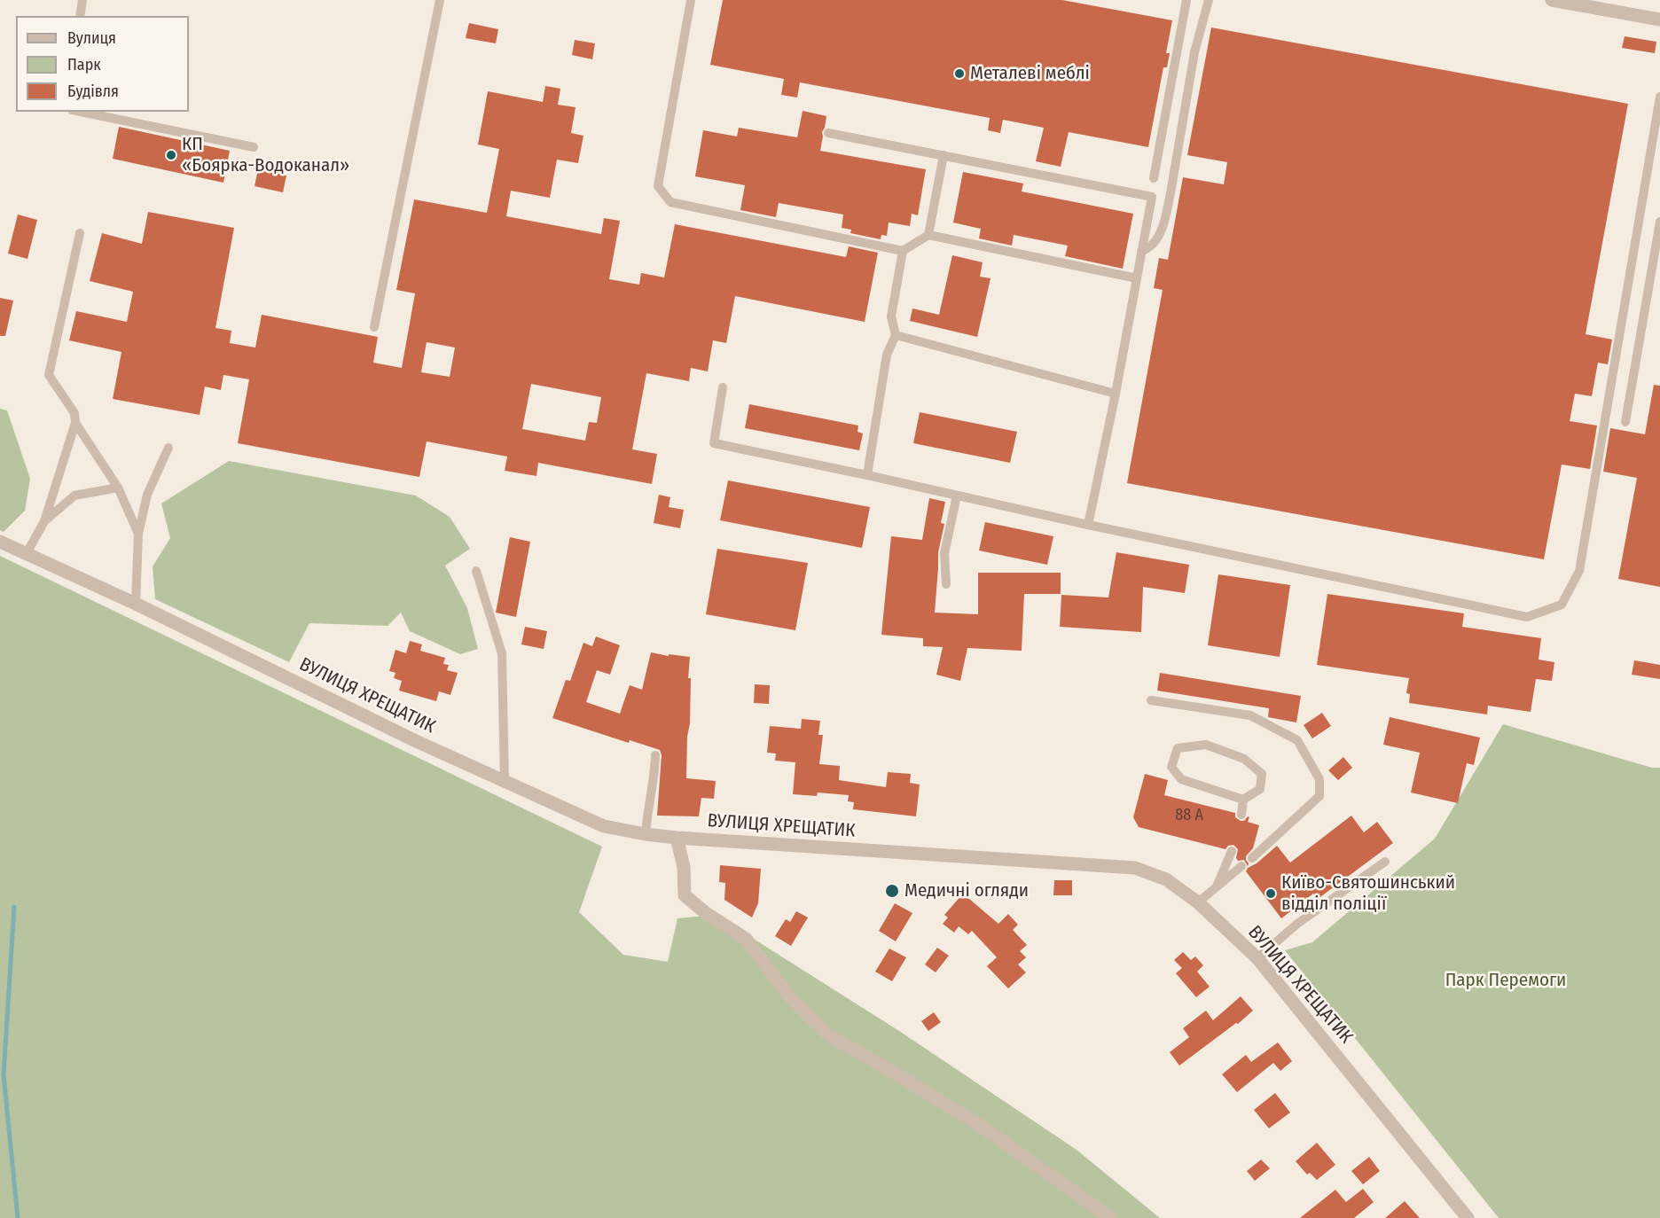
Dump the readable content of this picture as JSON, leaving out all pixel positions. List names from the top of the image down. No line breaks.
{"streets":{"street":["ВУЛИЦЯ ХРЕЩАТИК"]},"parks":["Парк Перемоги"],"places":["Металеві меблі","КП «Боярка-Водоканал»","Медичні огляди","Київо-Святошинський відділ поліції"],"house_numbers":["88 А"],"legend":["Вулиця","Парк","Будівля"]}
